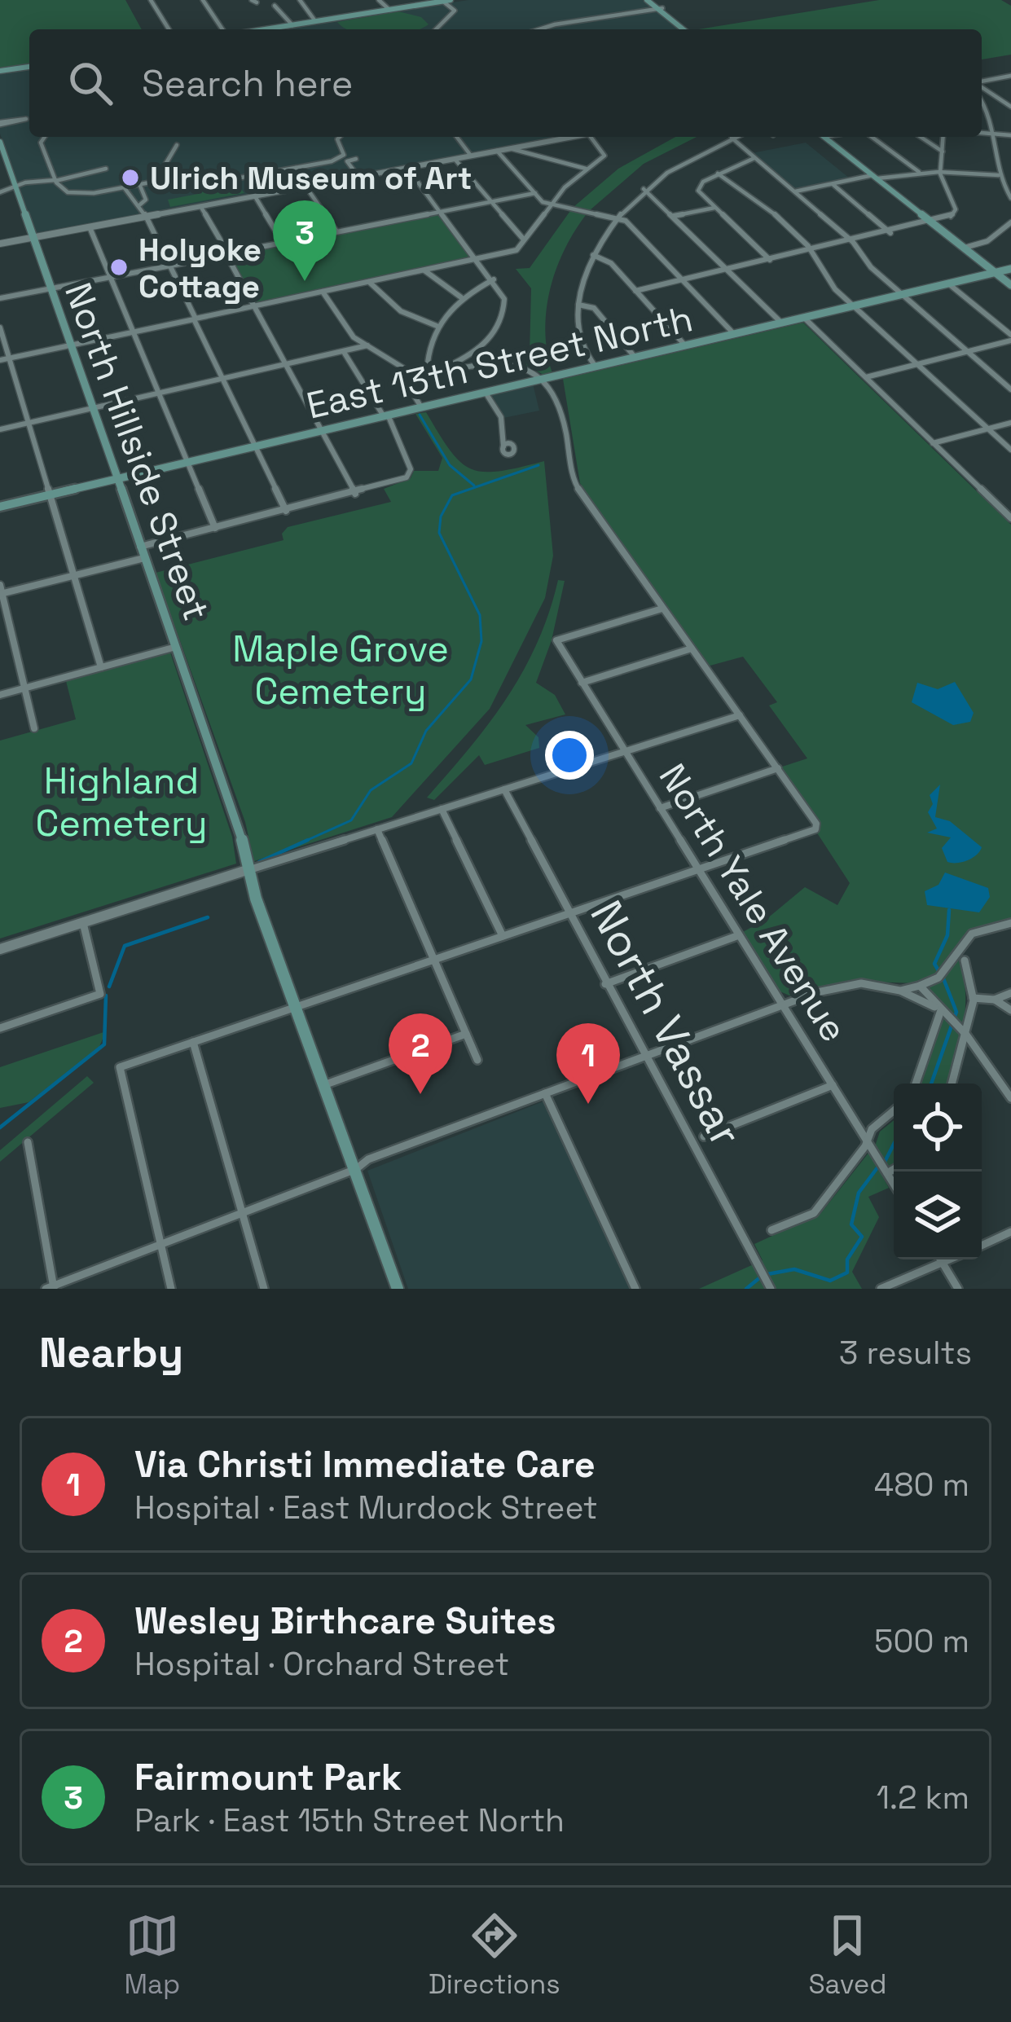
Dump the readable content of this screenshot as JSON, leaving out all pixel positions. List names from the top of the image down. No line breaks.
{"streets":{"main road":["East 13th Street North","North Hillside Street"],"street":["North Yale Avenue","North Vassar"]},"crossings":[["East 13th Street North","North Hillside Street"]],"parks":["Maple Grove Cemetery","Highland Cemetery"],"places":["Ulrich Museum of Art","Holyoke Cottage"],"page":{"search":"Search here","pins":["3","2","1"],"heading":["Nearby","3 results"],"list":[{"mark":"1","name":"Via Christi Immediate Care","note":"Hospital · East Murdock Street","value":"480 m"},{"mark":"2","name":"Wesley Birthcare Suites","note":"Hospital · Orchard Street","value":"500 m"},{"mark":"3","name":"Fairmount Park","note":"Park · East 15th Street North","value":"1.2 km"}],"nav":["Map","Directions","Saved"]}}
